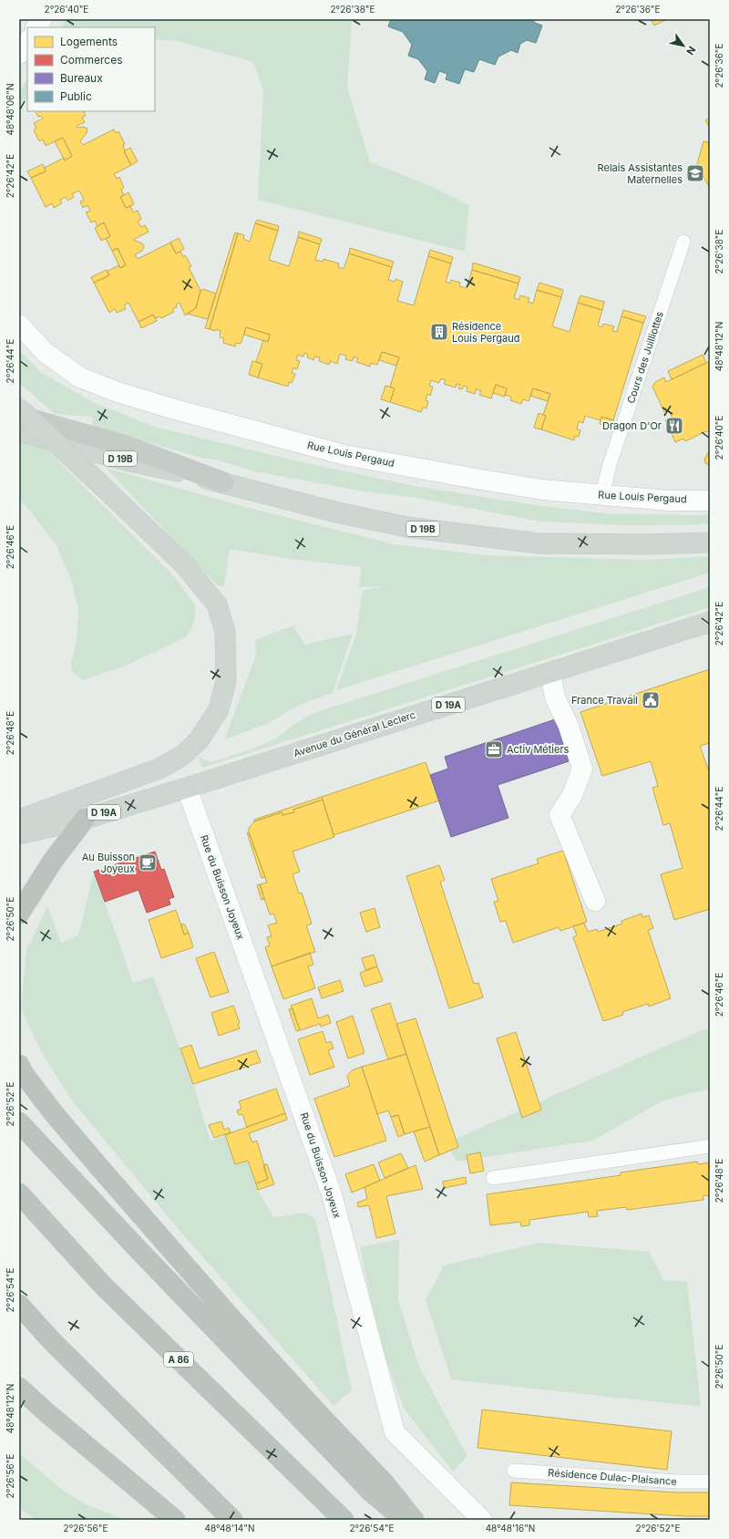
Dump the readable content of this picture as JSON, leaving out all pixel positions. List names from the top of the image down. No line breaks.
{"streets":{"highway":["A 86"],"main road":["D 19B","D 19A","Avenue du Général Leclerc"],"street":["Rue Louis Pergaud","Rue du Buisson Joyeux"],"lane":["Cours des Juilliottes","Résidence Dulac-Plaisance"]},"crossings":[["Cours des Juilliottes","Rue Louis Pergaud"],["Avenue du Général Leclerc","Rue du Buisson Joyeux"]],"places":{"school or university":["Relais Assistantes Maternelles"],"building":["Résidence Louis Pergaud"],"restaurant":["Dragon D'Or"],"public building":["France Travail"],"office":["Activ Métiers"],"cafe":["Au Buisson Joyeux"]},"legend":["Logements","Commerces","Bureaux","Public"],"north":"bottom right","coordinates":["2°26'40\"E","2°26'38\"E","2°26'36\"E","48°48'06\"N","2°26'42\"E","48°48'12\"N","2°26'44\"E","2°26'46\"E","2°26'48\"E","2°26'50\"E","2°26'52\"E","2°26'54\"E","2°26'56\"E","48°48'14\"N","48°48'16\"N"]}
